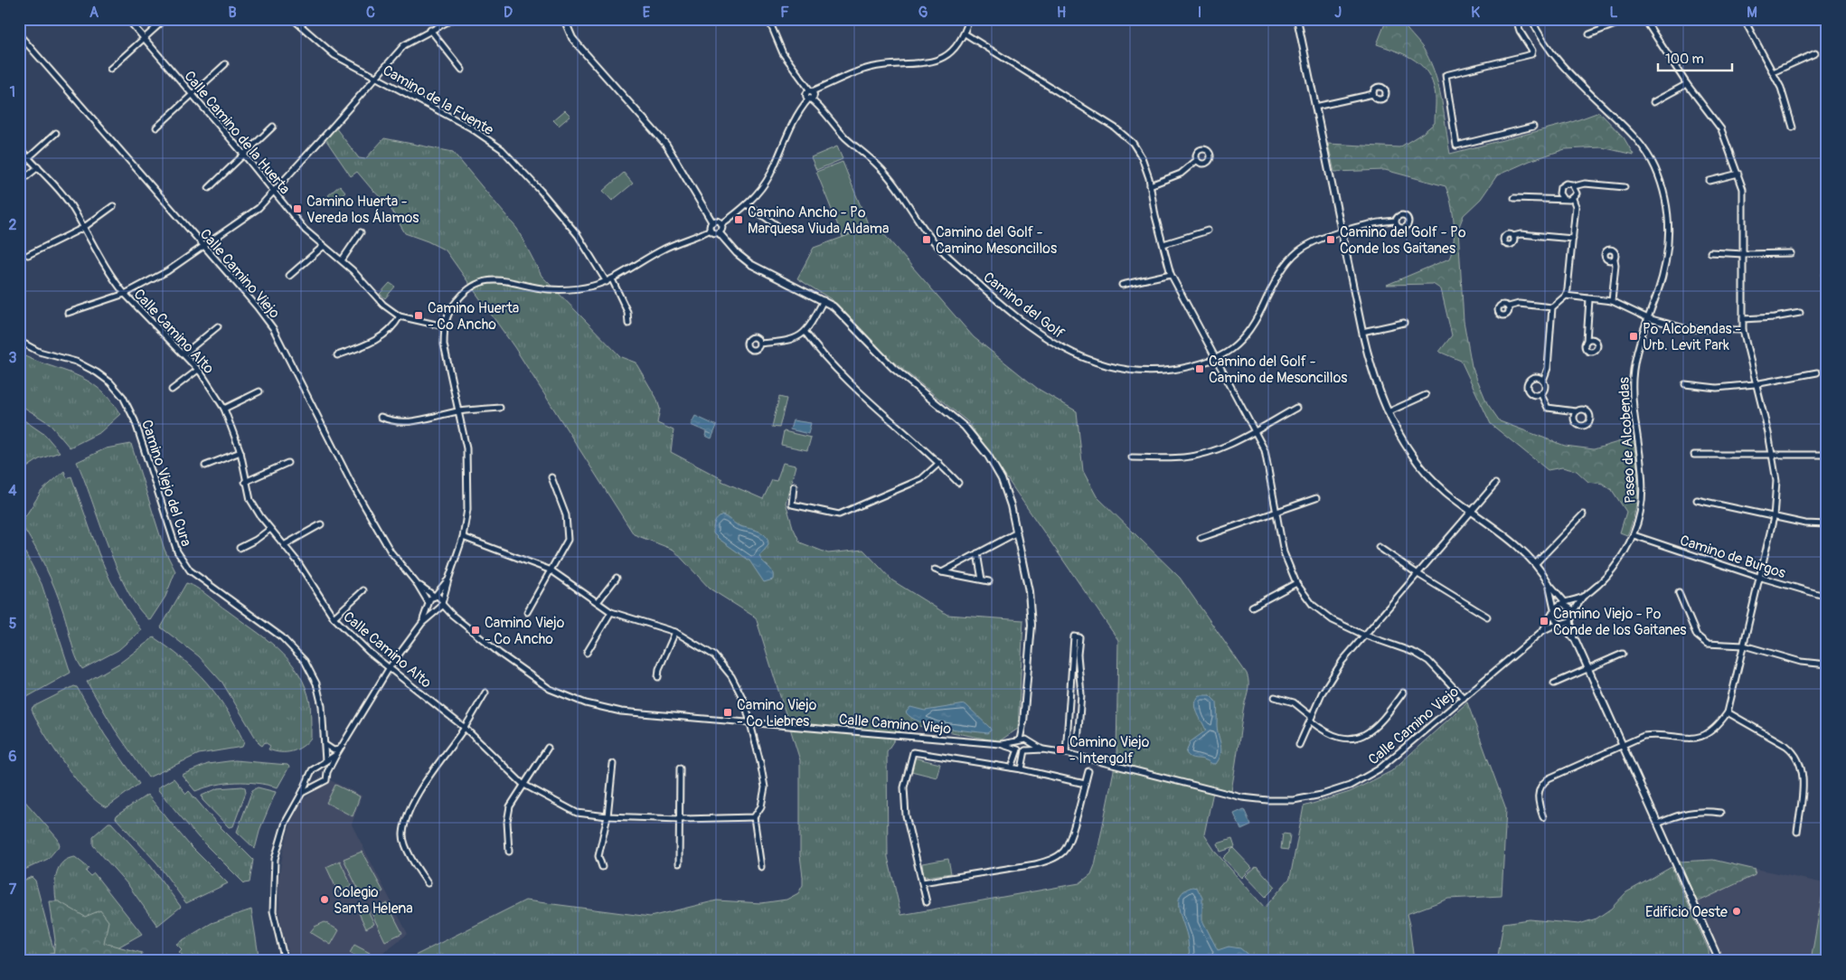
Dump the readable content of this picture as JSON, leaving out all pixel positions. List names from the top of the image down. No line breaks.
{"streets":{"street":["Camino de la Fuente","Calle Camino de la Huerta","Calle Camino Viejo","Camino del Golf","Calle Camino Alto","Paseo de Alcobendas","Camino Viejo del Cura","Camino de Burgos"]},"crossings":[["Calle Camino Viejo","Paseo de Alcobendas"],["Paseo de Alcobendas","Camino de Burgos"]],"places":{"transit":["Camino Huerta - Vereda los Álamos","Camino Ancho - Pº Marquesa Viuda Aldama","Camino del Golf - Camino Mesoncillos","Camino del Golf - Pº Conde los Gaitanes","Camino Huerta - Cº Ancho","Pº Alcobendas - Urb. Levit Park","Camino del Golf - Camino de Mesoncillos","Camino Viejo - Pº Conde de los Gaitanes","Camino Viejo - Cº Ancho","Camino Viejo - Cº Liebres","Camino Viejo - Intergolf"],"other":["Colegio Santa Helena","Edificio Oeste"]},"scale_bar":"100 m","grid":{"columns":["A","B","C","D","E","F","G","H","I","J","K","L","M"],"rows":["1","2","3","4","5","6","7"]}}
